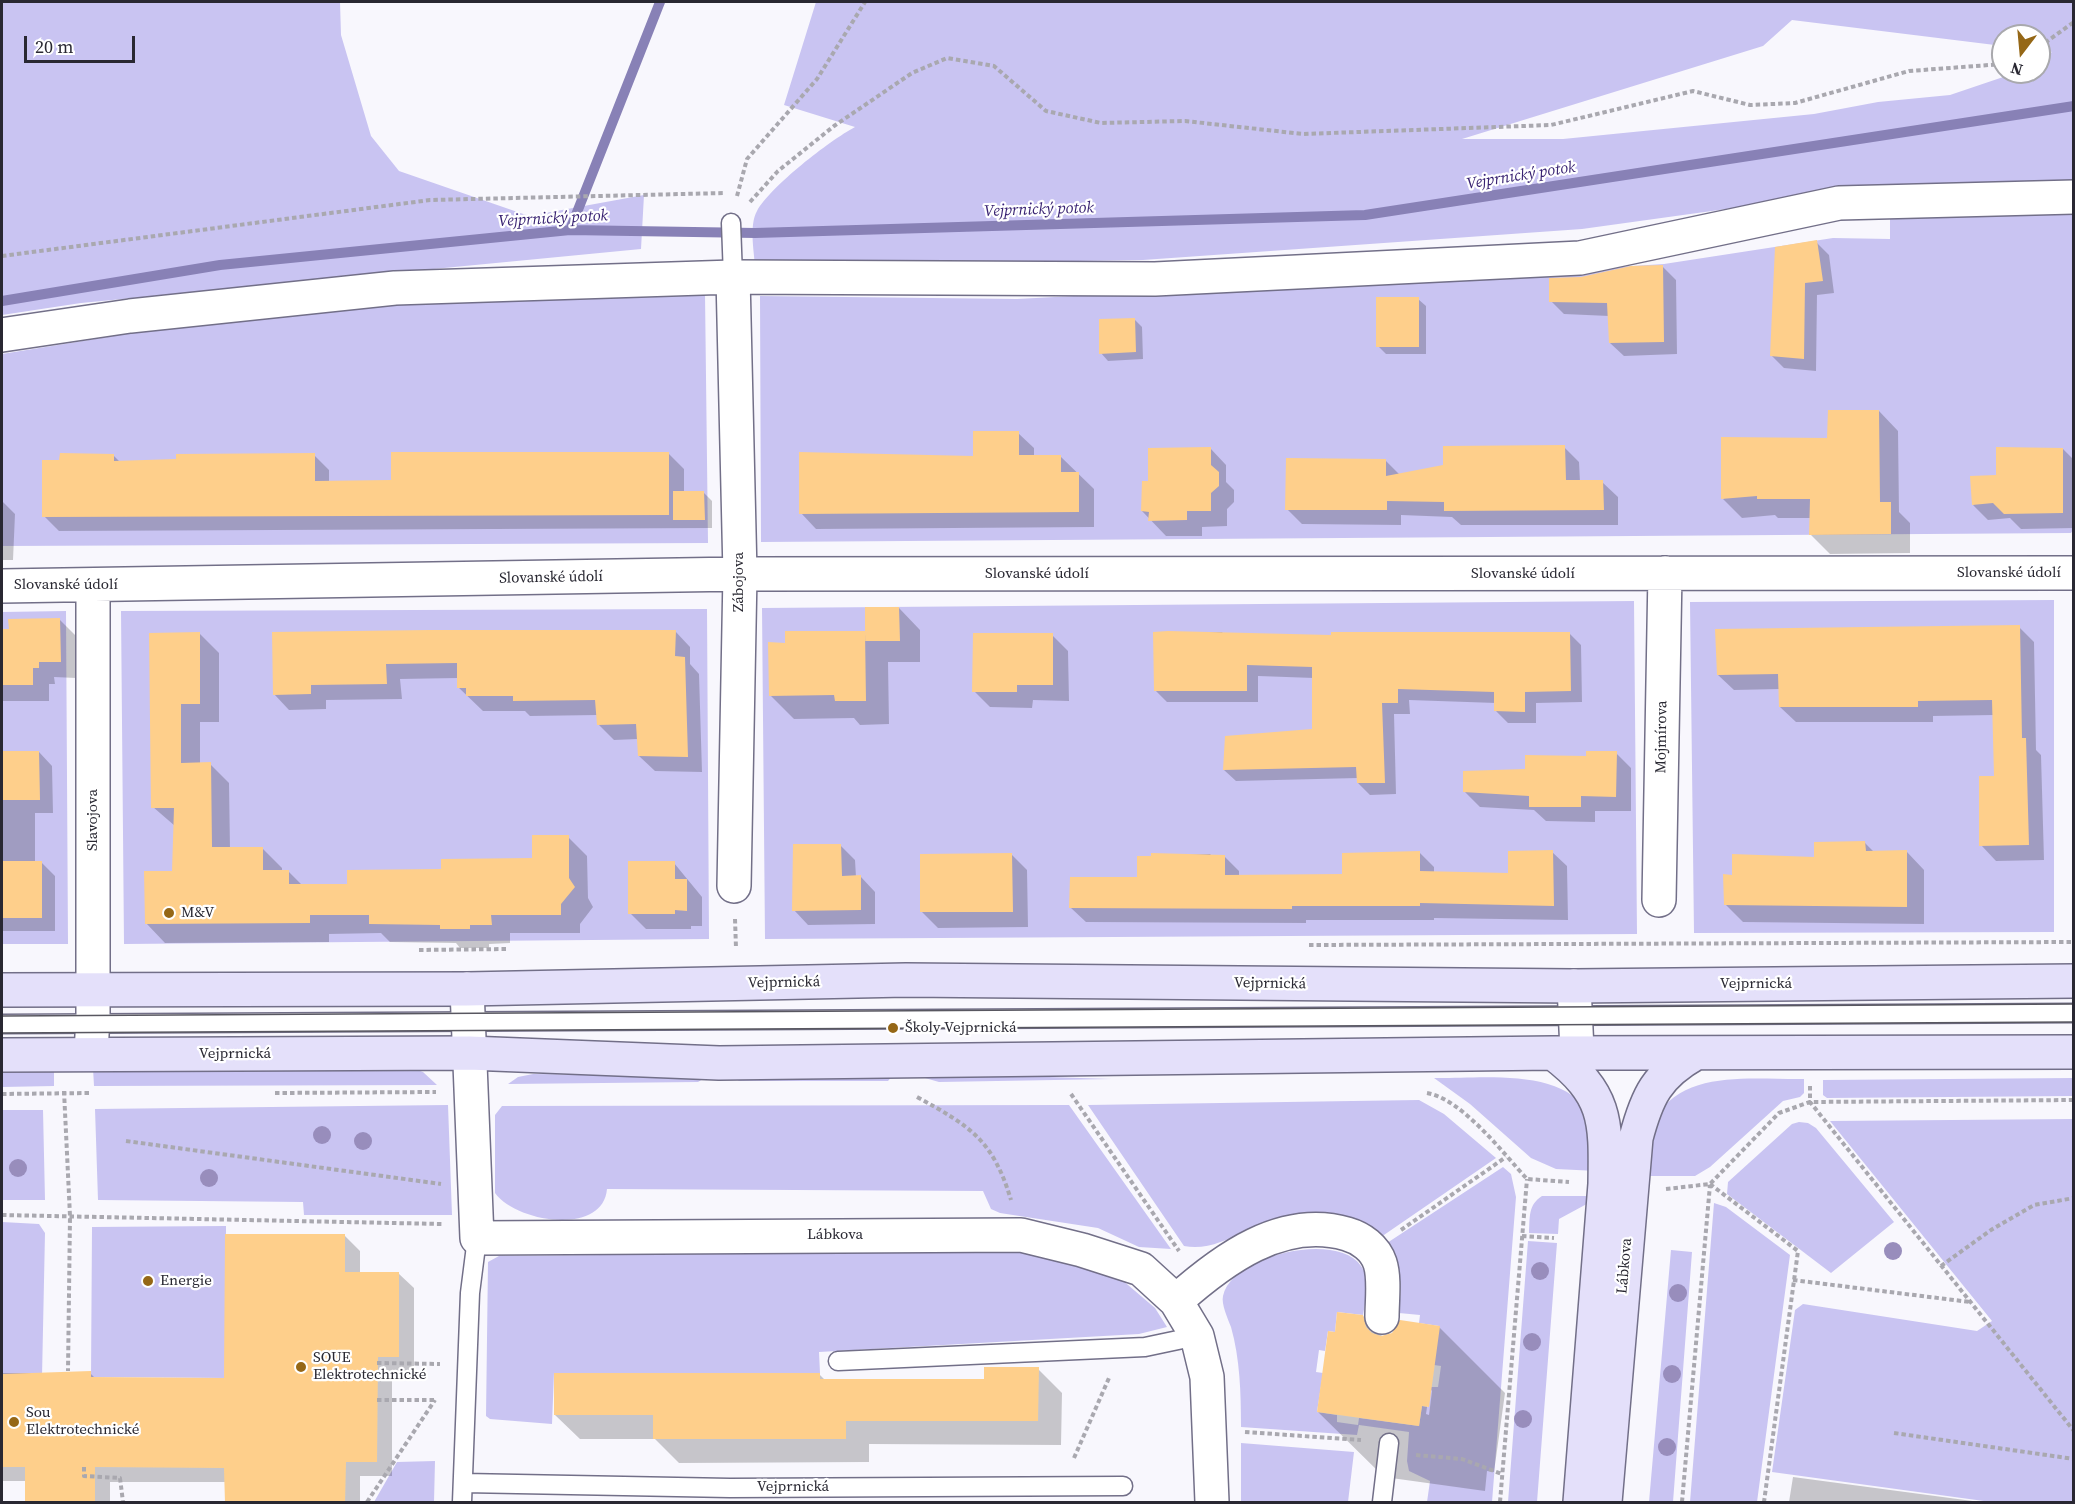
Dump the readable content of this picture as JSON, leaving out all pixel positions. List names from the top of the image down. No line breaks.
{"streets":{"main road":["Vejprnická","Lábkova"],"street":["Slovanské údolí","Zábojova","Mojmírova","Slavojova"]},"crossings":[["Slovanské údolí","Zábojova"],["Slovanské údolí","Mojmírova"],["Slovanské údolí","Slavojova"],["Slavojova","Vejprnická"],["Vejprnická","Lábkova"]],"water":["Vejprnický potok"],"places":["M&V","Školy Vejprnická","Energie","SOUE Elektrotechnické","Sou Elektrotechnické"],"scale_bar":"20 m","north":"bottom"}
